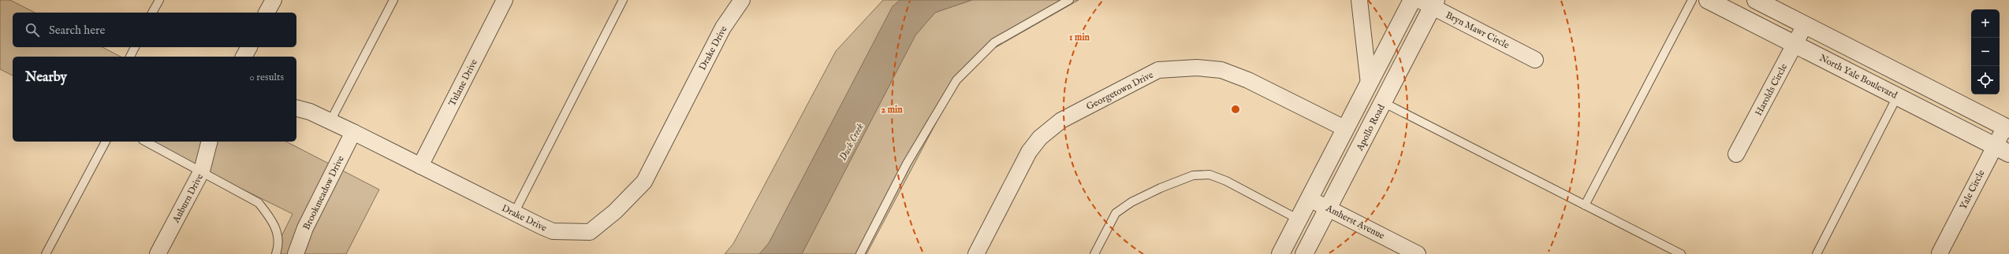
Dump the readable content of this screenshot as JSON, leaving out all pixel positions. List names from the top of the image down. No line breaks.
{"streets":{"street":["Bryn Mawr Circle","Drake Drive","North Yale Boulevard","Tulane Drive","Harolds Circle","Georgetown Drive","Apollo Road","Yale Circle","Brookmeadow Drive","Auburn Drive","Amherst Avenue"]},"crossings":[["Bryn Mawr Circle","Apollo Road"],["Drake Drive","Tulane Drive"],["Drake Drive","Brookmeadow Drive"],["North Yale Boulevard","Harolds Circle"],["North Yale Boulevard","Yale Circle"],["Apollo Road","Amherst Avenue"]],"water":["Duck Creek"],"page":{"map_buttons":["+","−"],"search":"Search here","heading":["Nearby","0 results"]},"rings":["1 min","2 min"]}
